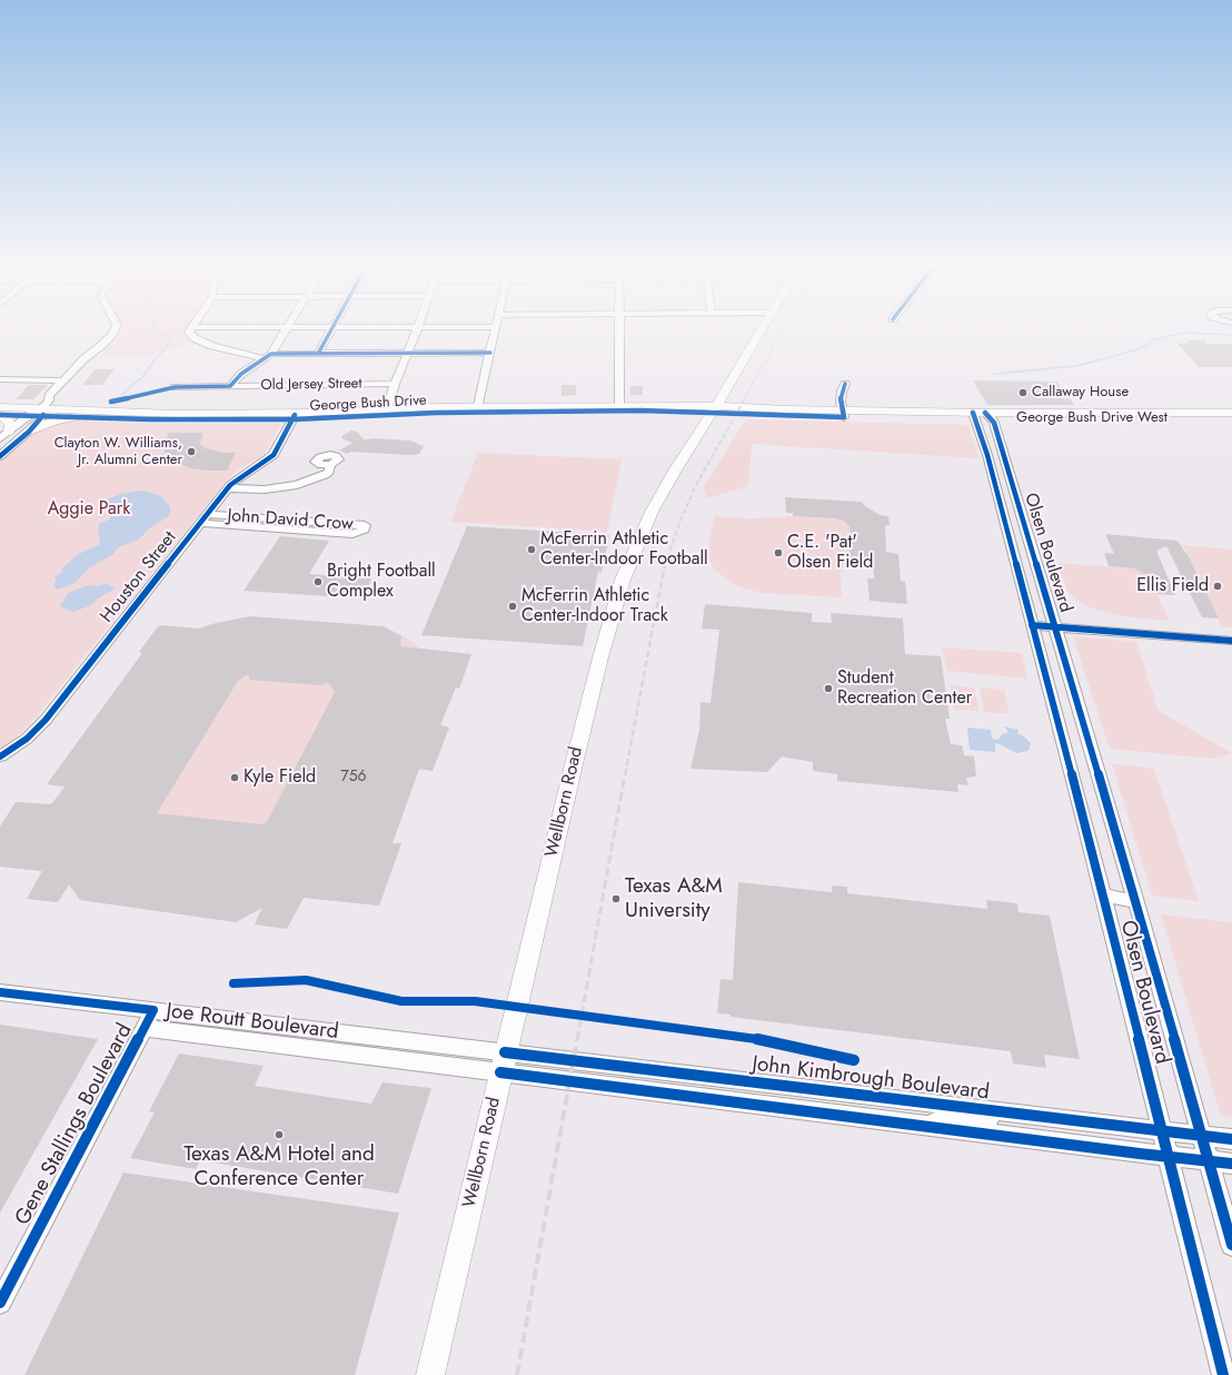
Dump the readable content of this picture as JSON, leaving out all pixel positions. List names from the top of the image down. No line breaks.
{"streets":{"main road":["George Bush Drive","George Bush Drive West","Wellborn Road"],"street":["Old Jersey Street","John David Crow","Olsen Boulevard","Houston Street","Joe Routt Boulevard","John Kimbrough Boulevard","Gene Stallings Boulevard"]},"crossings":[["George Bush Drive","George Bush Drive West"],["George Bush Drive","Houston Street"],["George Bush Drive","Wellborn Road"],["George Bush Drive West","Olsen Boulevard"],["George Bush Drive West","Wellborn Road"],["John David Crow","Houston Street"],["Olsen Boulevard","John Kimbrough Boulevard"],["Wellborn Road","Joe Routt Boulevard"],["Wellborn Road","John Kimbrough Boulevard"],["Joe Routt Boulevard","John Kimbrough Boulevard"],["Joe Routt Boulevard","Gene Stallings Boulevard"]],"parks":["Aggie Park"],"places":["Callaway House","Clayton W. Williams, Jr. Alumni Center","McFerrin Athletic Center-Indoor Football","C.E. 'Pat' Olsen Field","Bright Football Complex","Ellis Field","McFerrin Athletic Center-Indoor Track","Student Recreation Center","Kyle Field","Texas A&M University","Texas A&M Hotel and Conference Center"],"house_numbers":["756"]}
